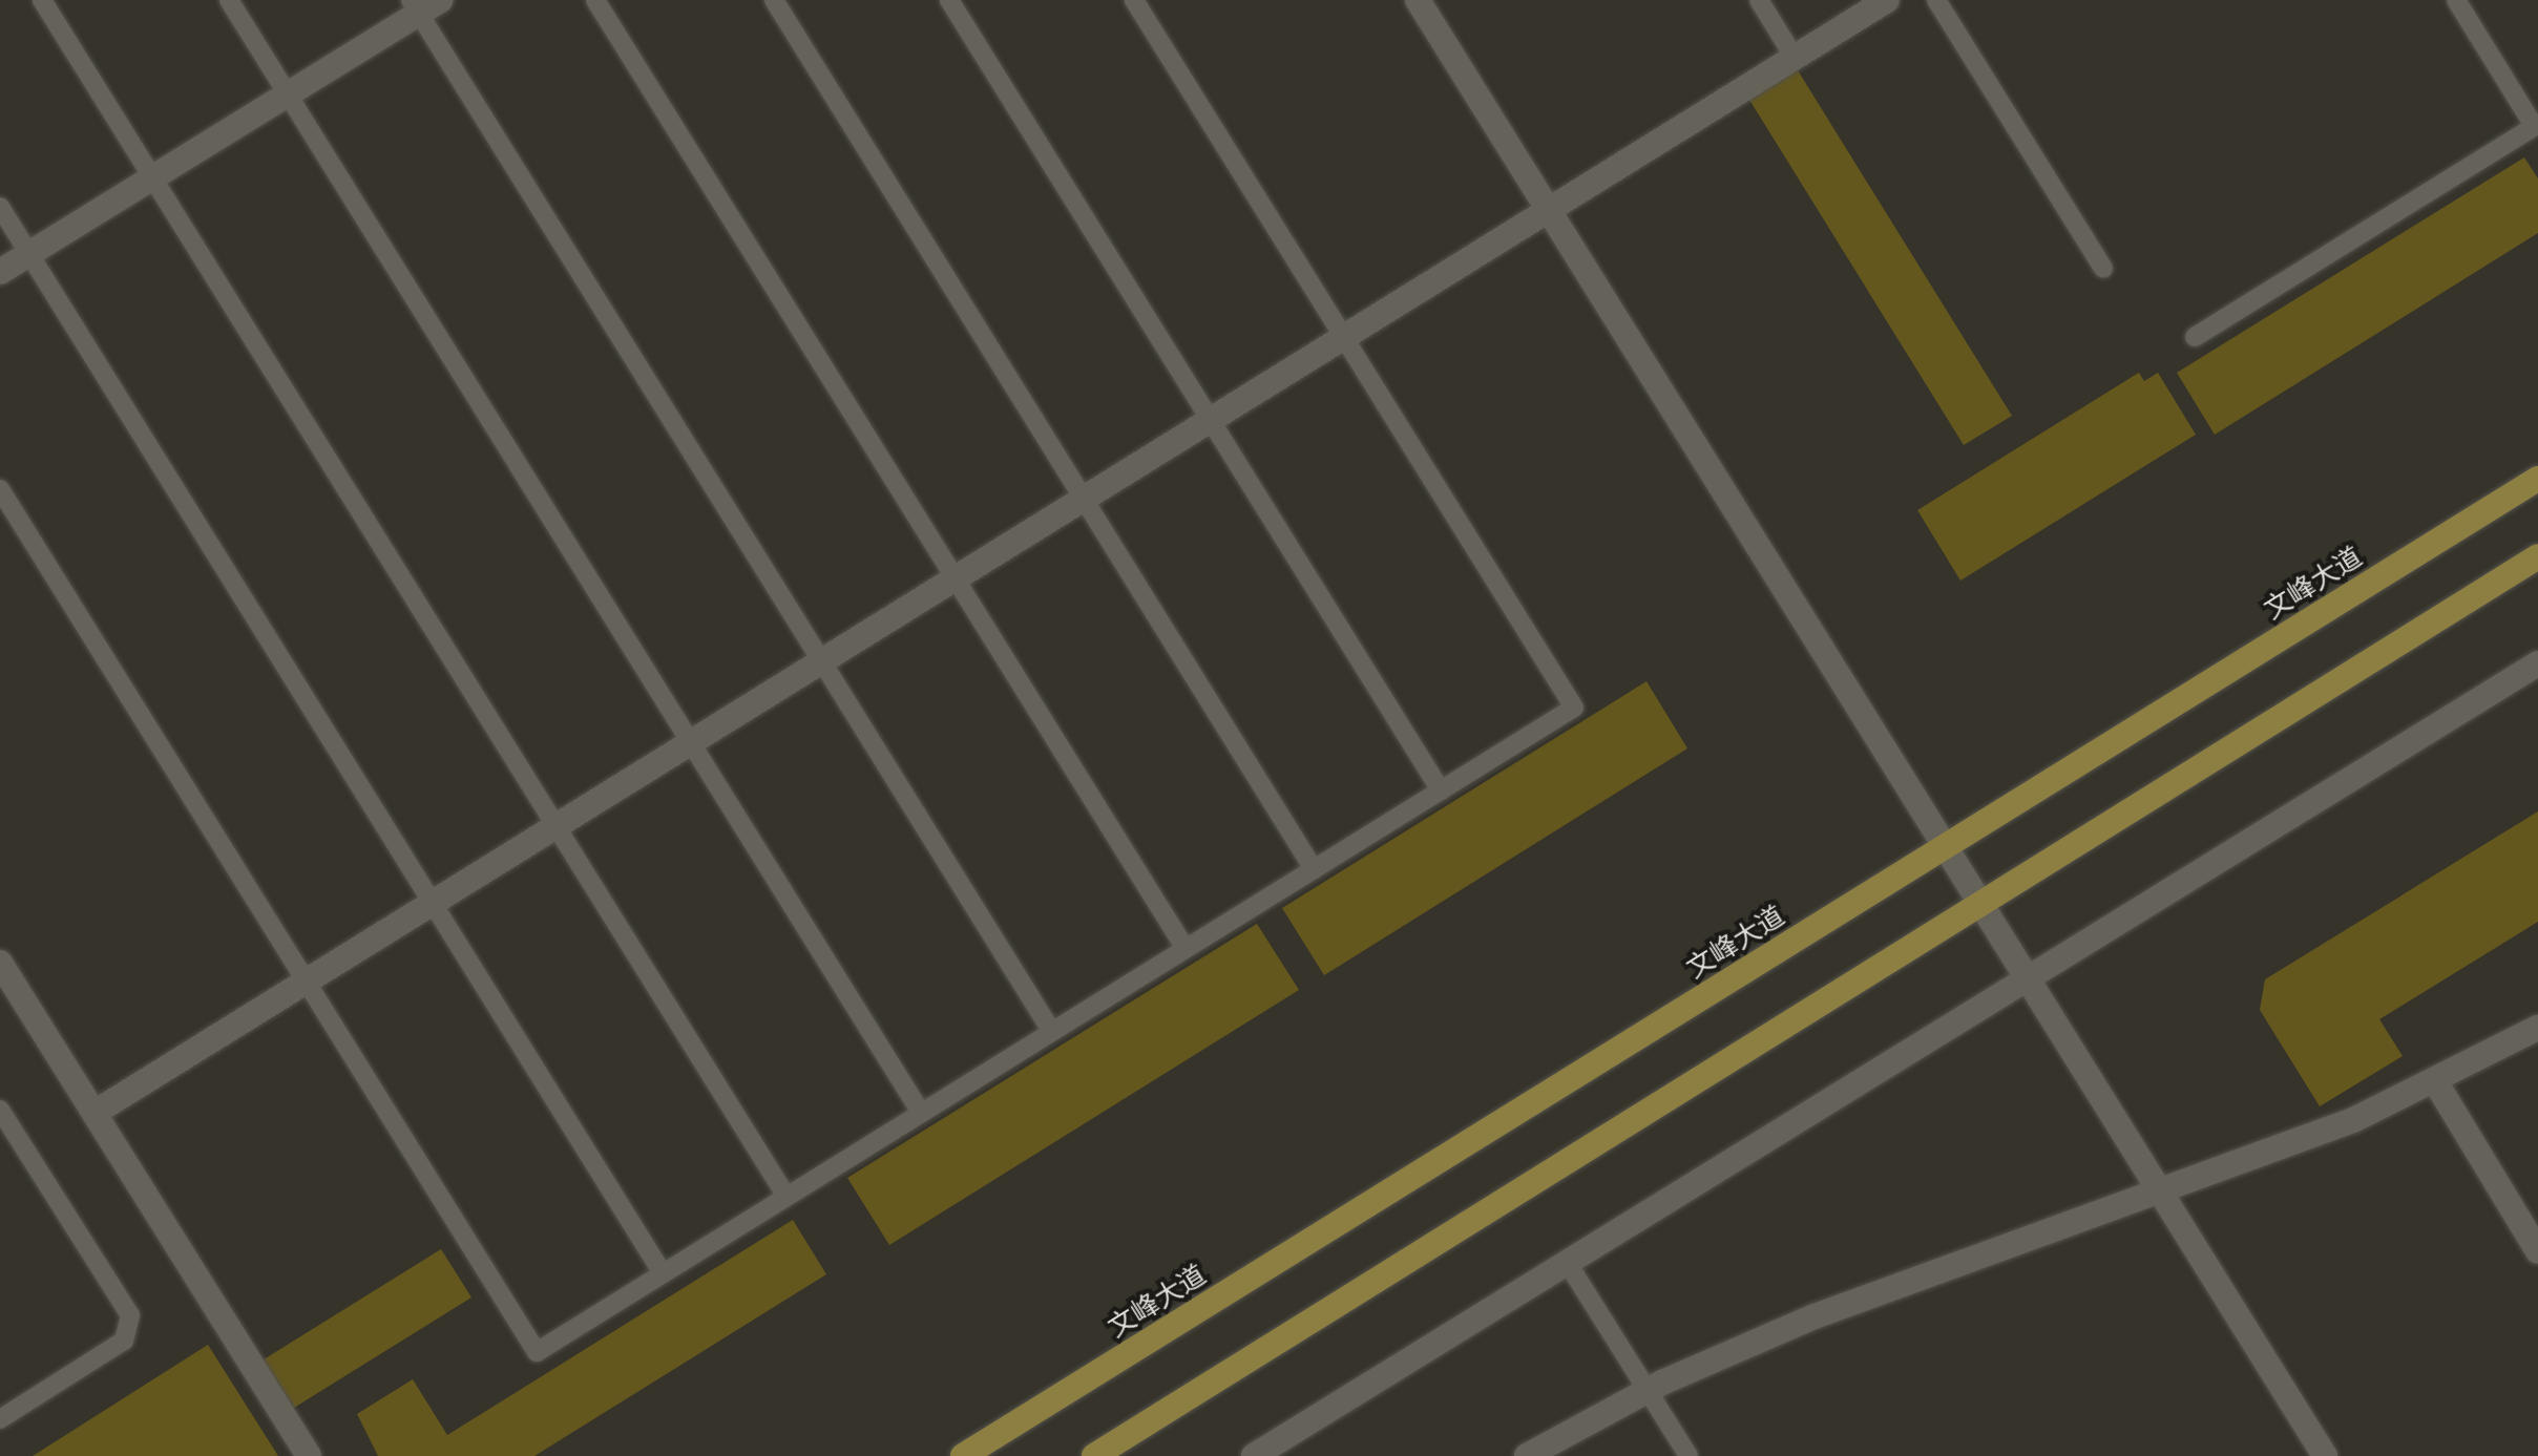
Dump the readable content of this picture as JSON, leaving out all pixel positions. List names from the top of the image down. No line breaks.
{"streets":{"main road":["文峰大道"]}}
